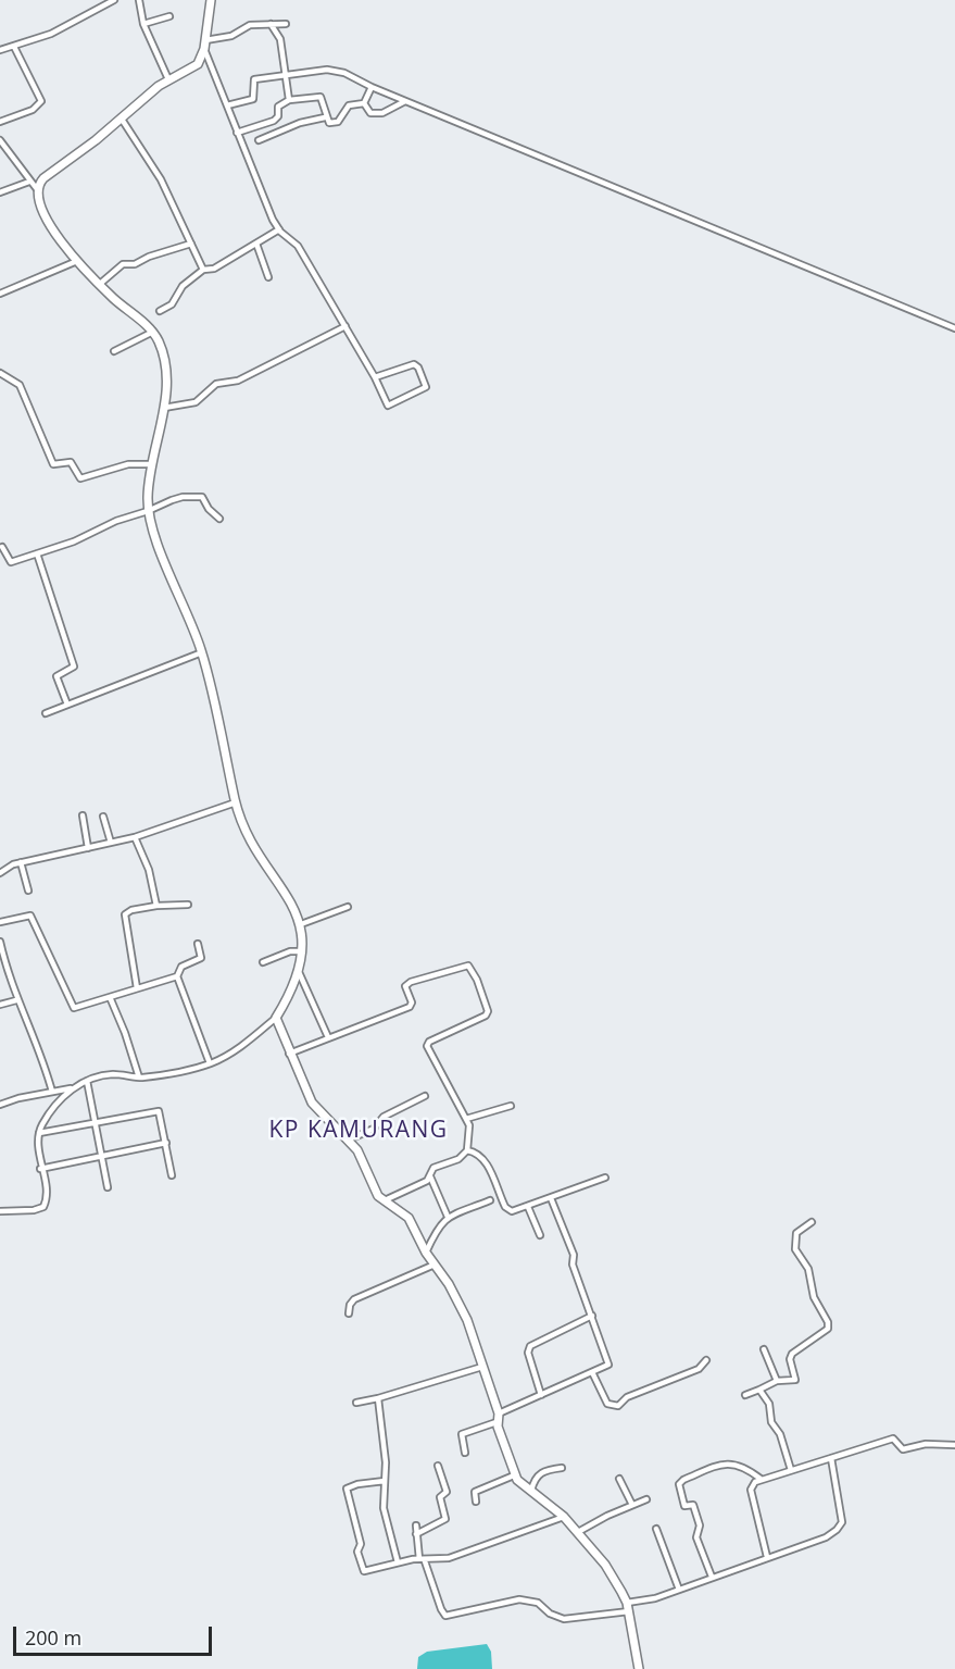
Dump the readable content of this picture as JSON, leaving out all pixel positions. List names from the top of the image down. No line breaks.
{"districts":["KP KAMURANG"],"scale_bar":"200 m"}
